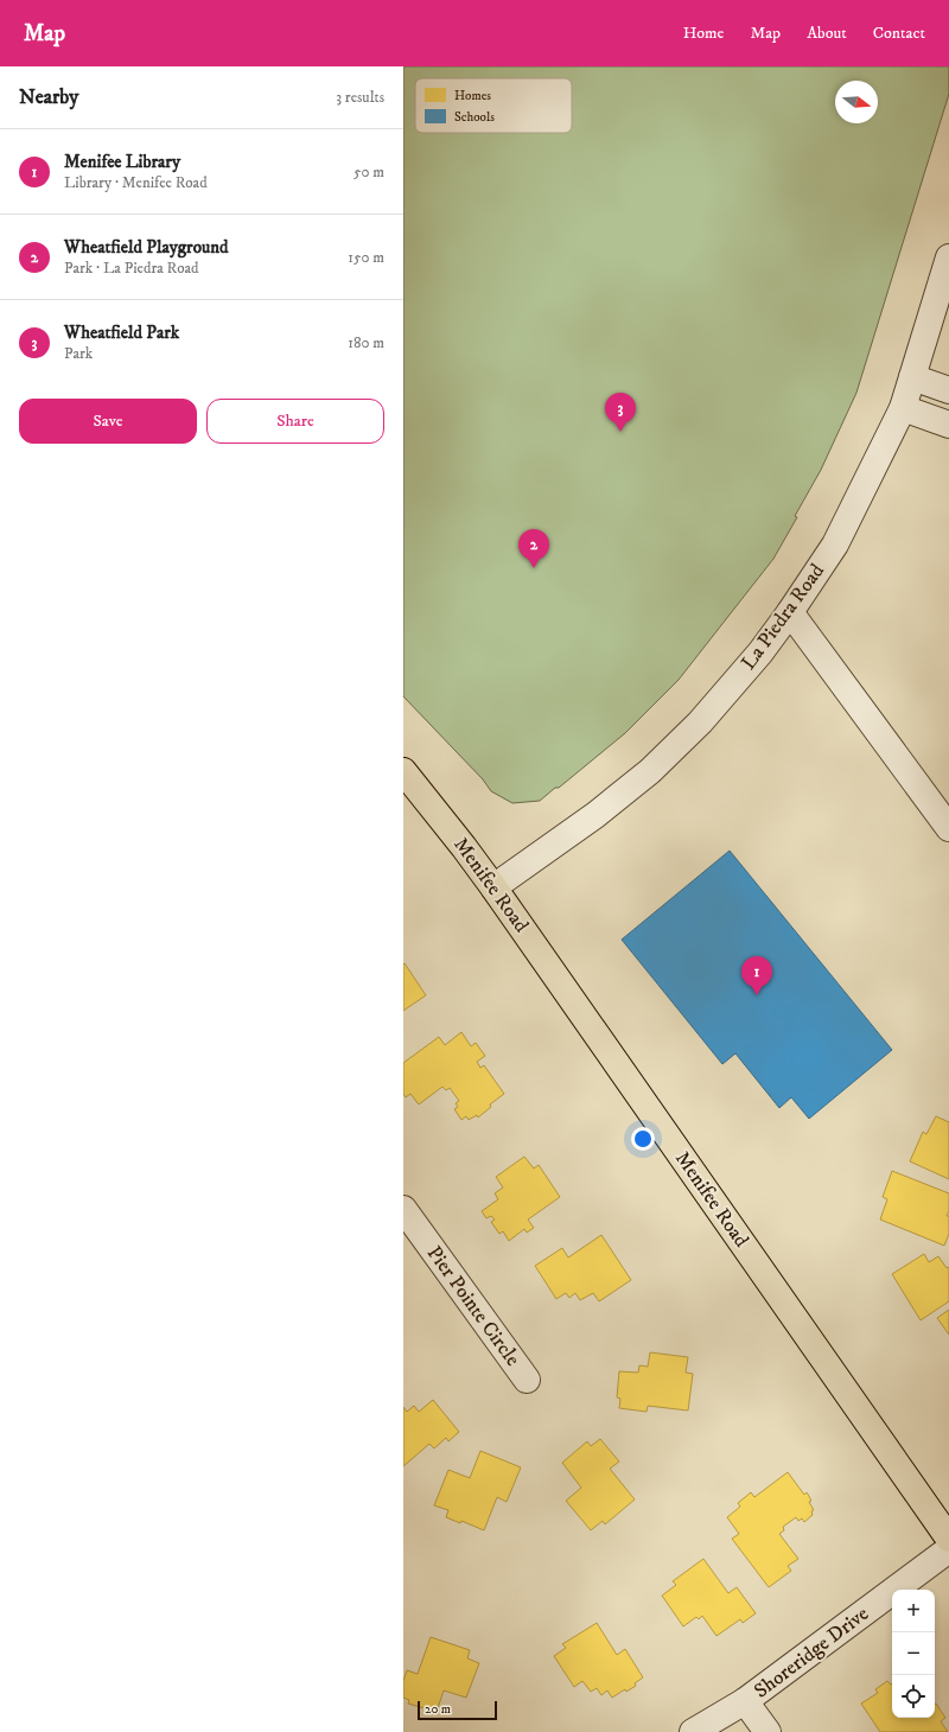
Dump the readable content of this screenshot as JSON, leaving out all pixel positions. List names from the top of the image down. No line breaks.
{"streets":{"main road":["Menifee Road"],"street":["La Piedra Road","Pier Pointe Circle","Shoreridge Drive"]},"crossings":[["La Piedra Road","Menifee Road"]],"legend":["Homes","Schools"],"scale_bar":"20 m","north":"right","page":{"header":"Map","nav":["Home","Map","About","Contact"],"heading":["Nearby","3 results"],"list":[{"mark":"1","name":"Menifee Library","note":"Library · Menifee Road","value":"50 m"},{"mark":"2","name":"Wheatfield Playground","note":"Park · La Piedra Road","value":"150 m"},{"mark":"3","name":"Wheatfield Park","note":"Park","value":"180 m"}],"buttons":["Save","Share"],"pins":["3","2","1"],"map_buttons":["+","−"],"scale":"20 m"}}
